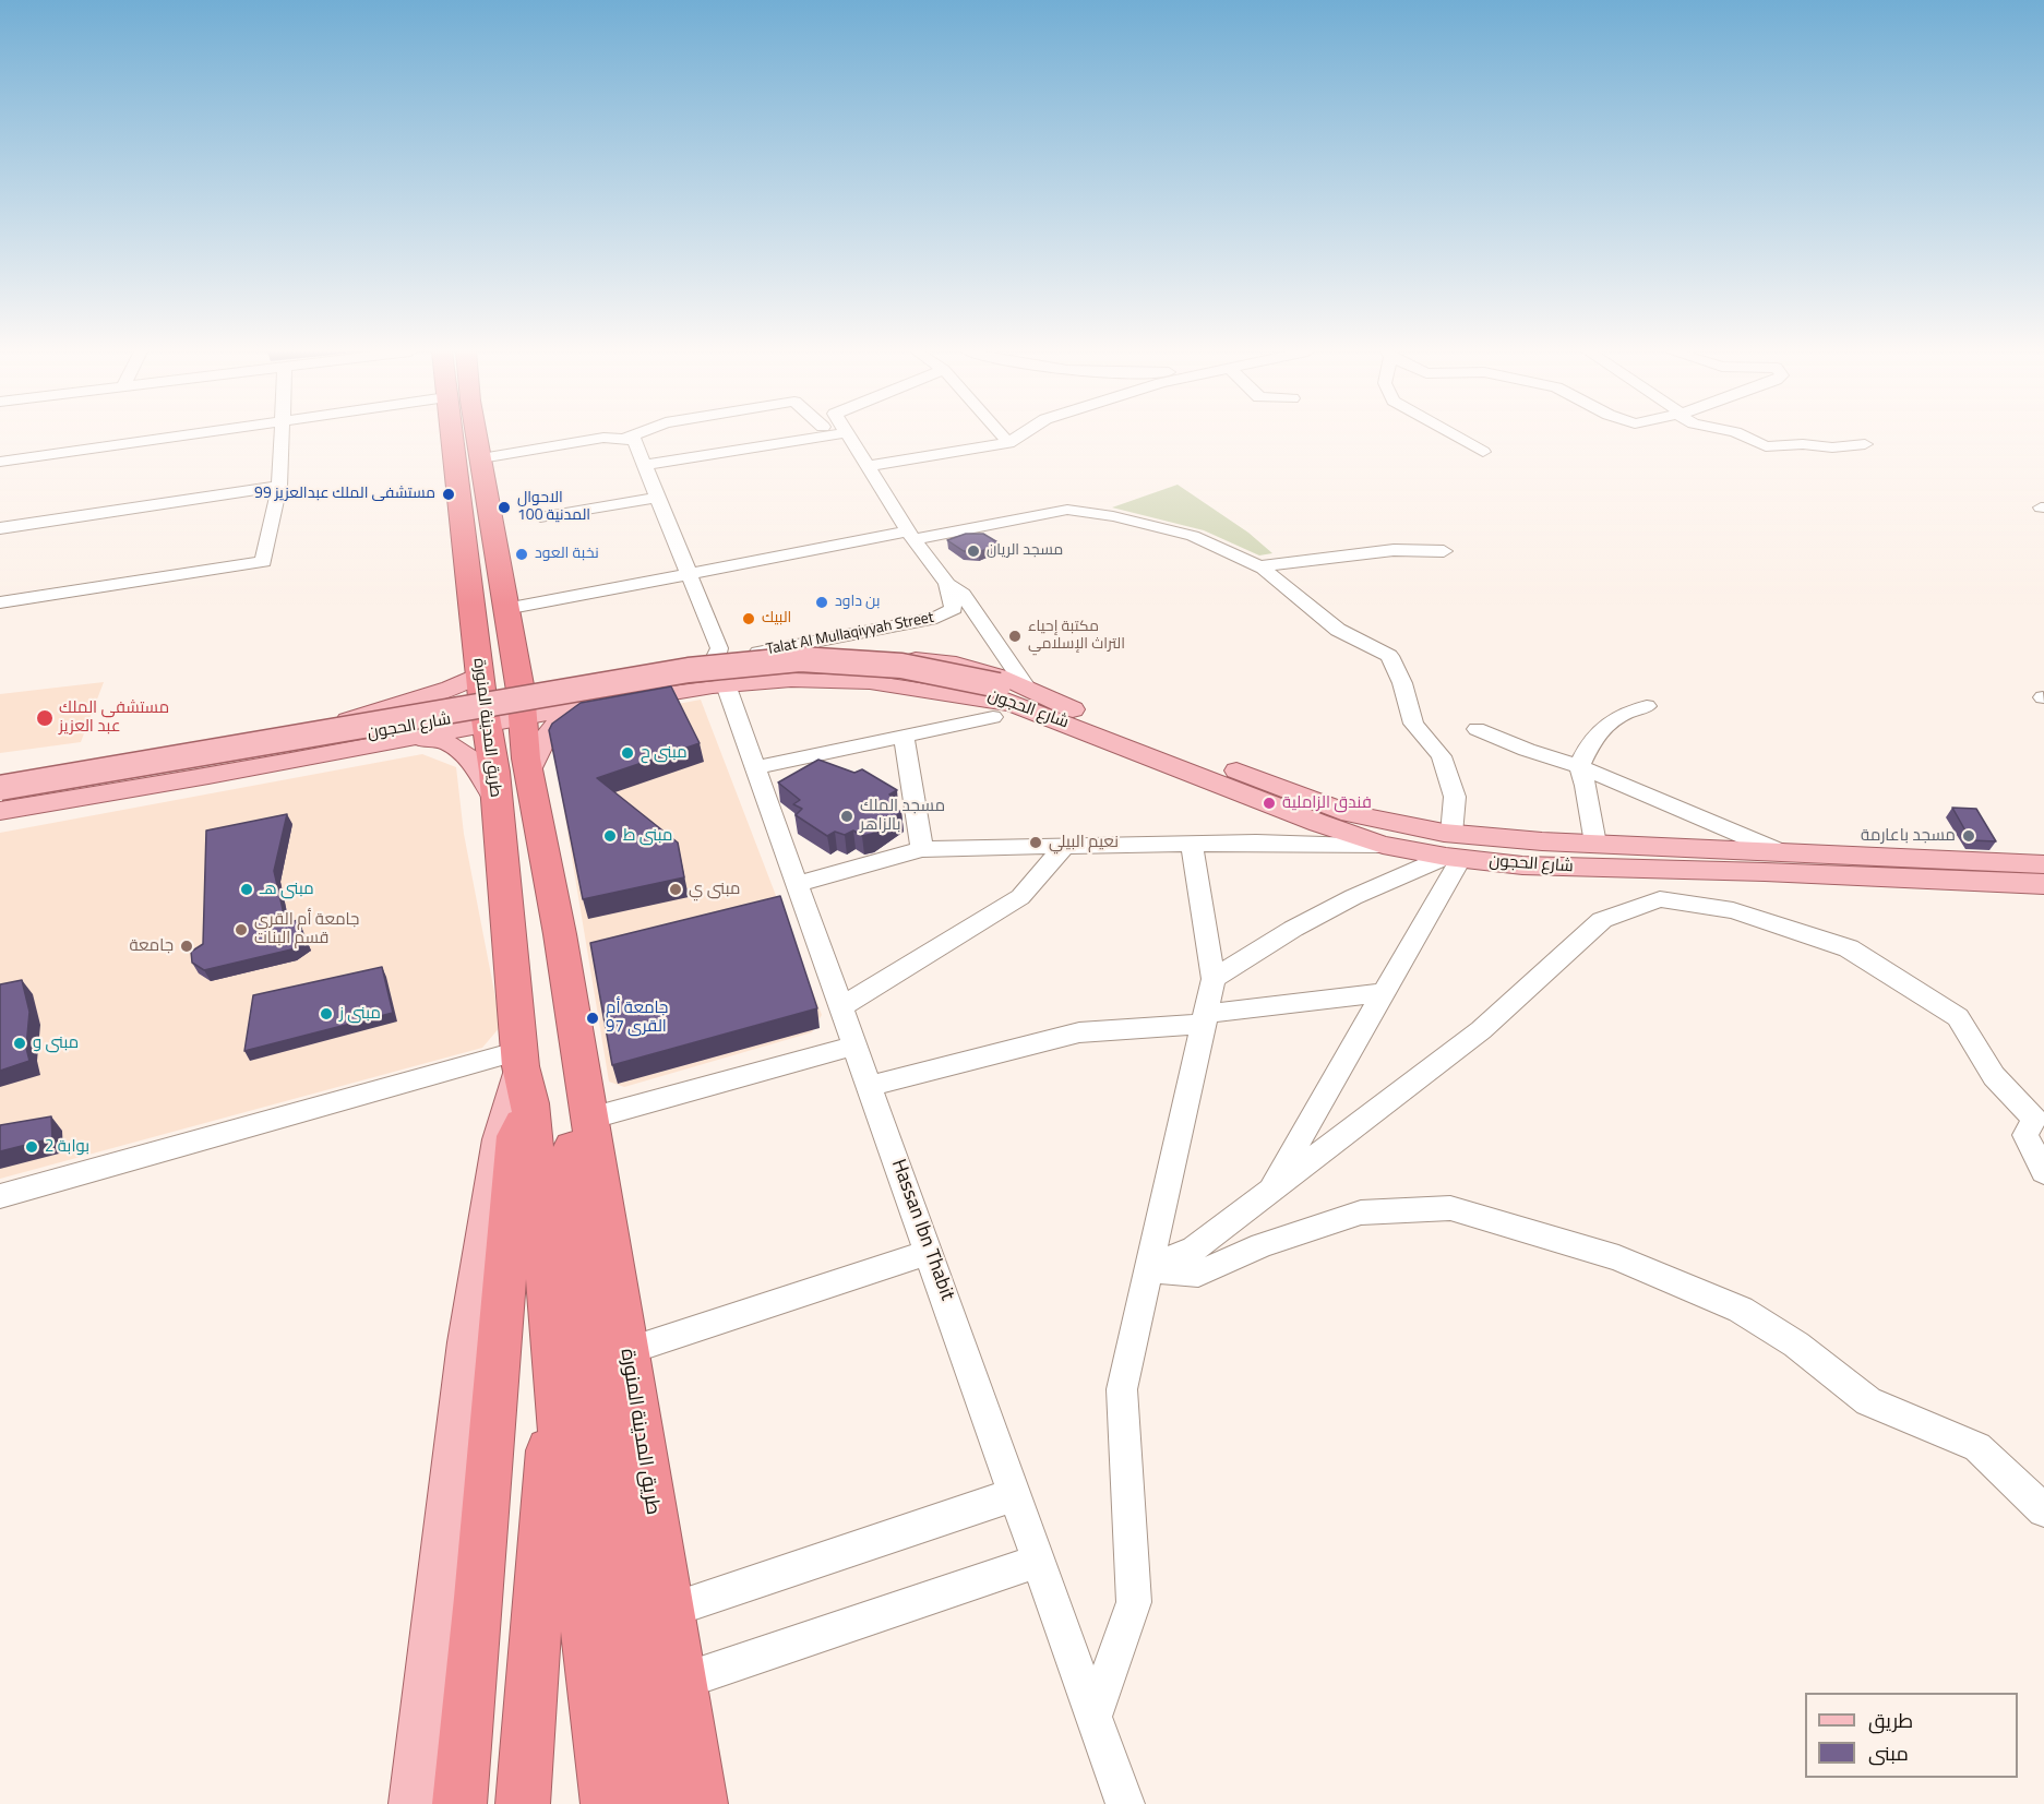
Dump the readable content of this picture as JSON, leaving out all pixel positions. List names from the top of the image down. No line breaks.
{"streets":{"highway":["طريق المدينة المنورة"],"main road":["شارع الحجون"],"street":["Talat Al Mullaqiyyah Street","Hassan Ibn Thabit"]},"places":["مستشفى الملك عبدالعزيز 99","الاحوال المدنية 100","مسجد الريان","نخبة العود","بن داود","البيك","مكتبة إحياء التراث الإسلامي","مستشفى الملك عبد العزيز","مبنى ح","فندق الزاملية","مسجد الملك بالزاهر","مبنى ط","مسجد باعارمة","نعيم البيلي","مبنى هـ","مبنى ي","جامعة أم القرى قسم البنات","جامعة","مبنى ز","جامعة أم القرى 97","مبنى و","بوابة 2"],"legend":["طريق","مبنى"]}
